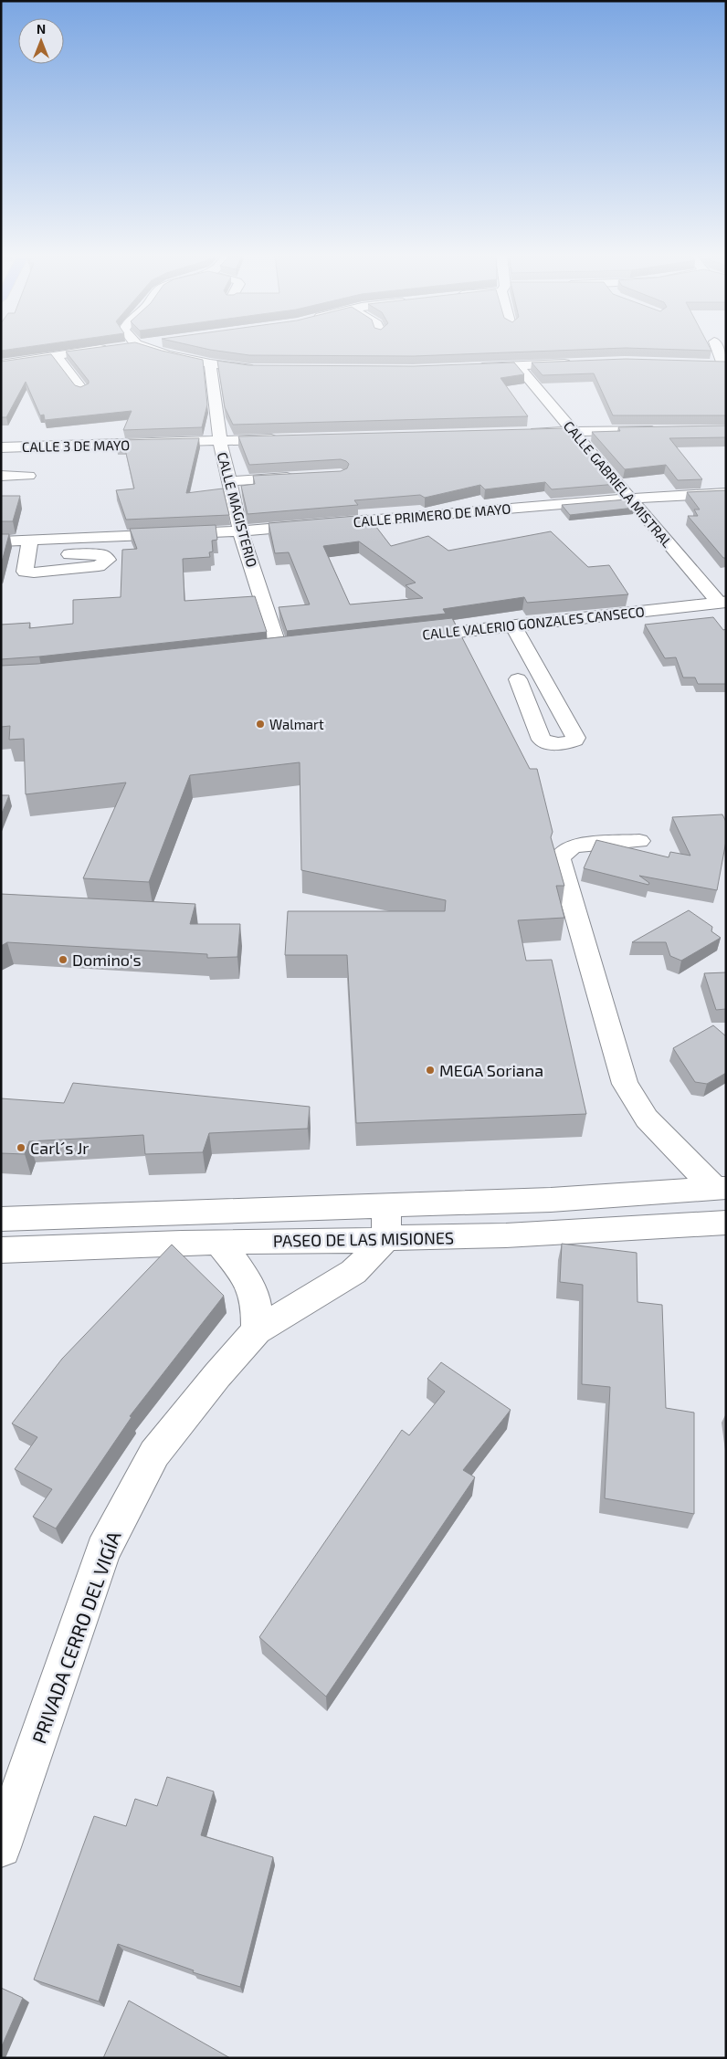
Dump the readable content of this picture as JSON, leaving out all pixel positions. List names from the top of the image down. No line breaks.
{"streets":{"street":["CALLE 3 DE MAYO","CALLE GABRIELA MISTRAL","CALLE MAGISTERIO","CALLE PRIMERO DE MAYO","CALLE VALERIO GONZALES CANSECO","PASEO DE LAS MISIONES","PRIVADA CERRO DEL VIGÍA"]},"crossings":[["CALLE 3 DE MAYO","CALLE MAGISTERIO"],["CALLE GABRIELA MISTRAL","CALLE PRIMERO DE MAYO"],["CALLE GABRIELA MISTRAL","CALLE VALERIO GONZALES CANSECO"],["CALLE MAGISTERIO","CALLE PRIMERO DE MAYO"],["PASEO DE LAS MISIONES","PRIVADA CERRO DEL VIGÍA"]],"places":["Walmart","Domino's","MEGA Soriana","Carl´s Jr"],"north":"top"}
